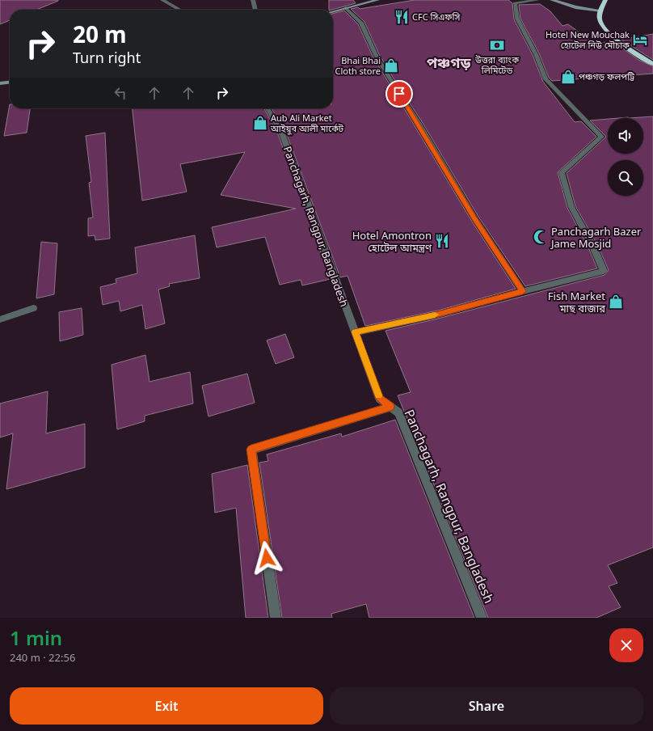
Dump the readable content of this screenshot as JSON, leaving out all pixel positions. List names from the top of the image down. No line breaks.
{"streets":{"street":["Panchagarh, Rangpur, Bangladesh"]},"districts":["পঞ্চগড়"],"places":{"restaurant":["CFC সিএফসি","Hotel Amontron হোটেল আমন্ত্রণ"],"hotel":["Hotel New Mouchak হোটেল নিউ মৌচাক"],"bank":["উত্তরা ব্যাংক লিমিটেড"],"shop":["Bhai Bhai Cloth store","পঞ্চগড় ফলপট্টি","Aub Ali Market আইয়ুব আলী মার্কেট","Fish Market মাছ বাজার"],"mosque":["Panchagarh Bazer Jame Mosjid"]},"page":{"turn":["20 m","Turn right"],"heading":["1 min","240 m · 22:56"],"buttons":["Exit","Share"]}}
